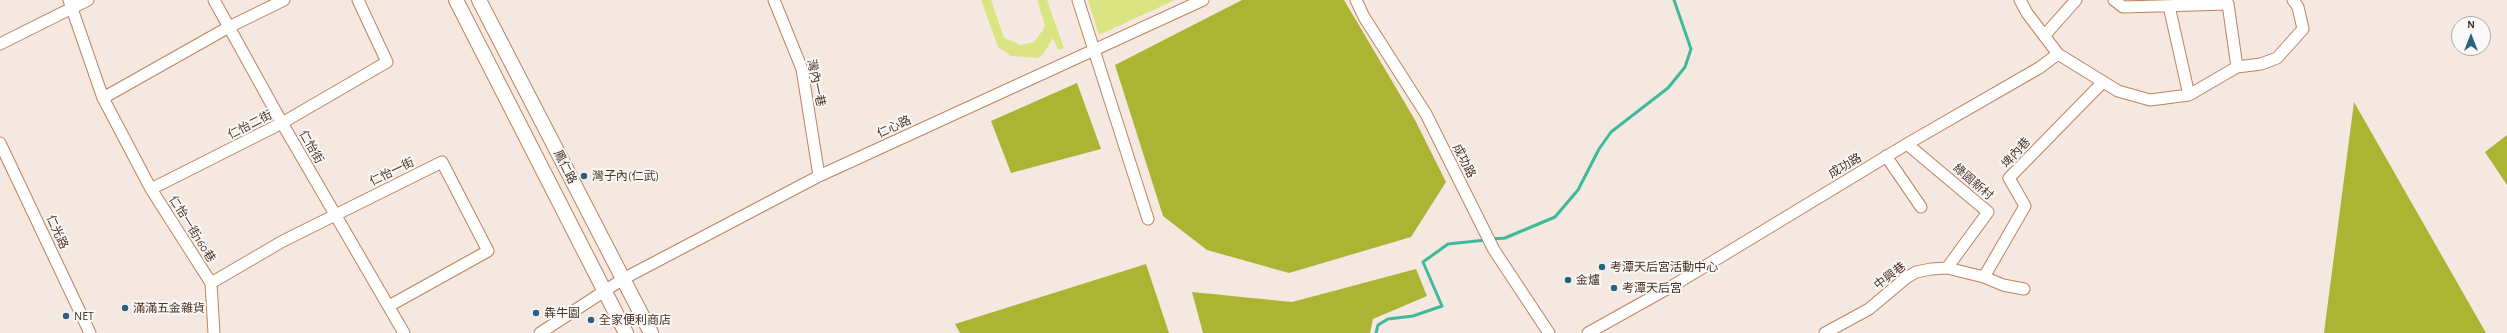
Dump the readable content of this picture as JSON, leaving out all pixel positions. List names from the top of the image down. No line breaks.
{"streets":{"main road":["鳳仁路"],"street":["灣內一巷","仁怡二街","仁心路","仁怡街","埤內巷","成功路","仁怡一街","綠園新村","仁怡一街160巷","仁光路","中興巷"]},"crossings":[["灣內一巷","仁心路"],["仁怡二街","仁怡街"],["仁怡二街","仁怡一街160巷"],["仁心路","鳳仁路"],["仁怡街","仁怡一街"],["埤內巷","中興巷"],["成功路","綠園新村"],["仁怡一街","仁怡一街160巷"],["綠園新村","中興巷"]],"places":["灣子內(仁武)","考潭天后宮活動中心","金爐","考潭天后宮","滿滿五金雜貨","犇牛園","NET","全家便利商店"],"north":"top"}
